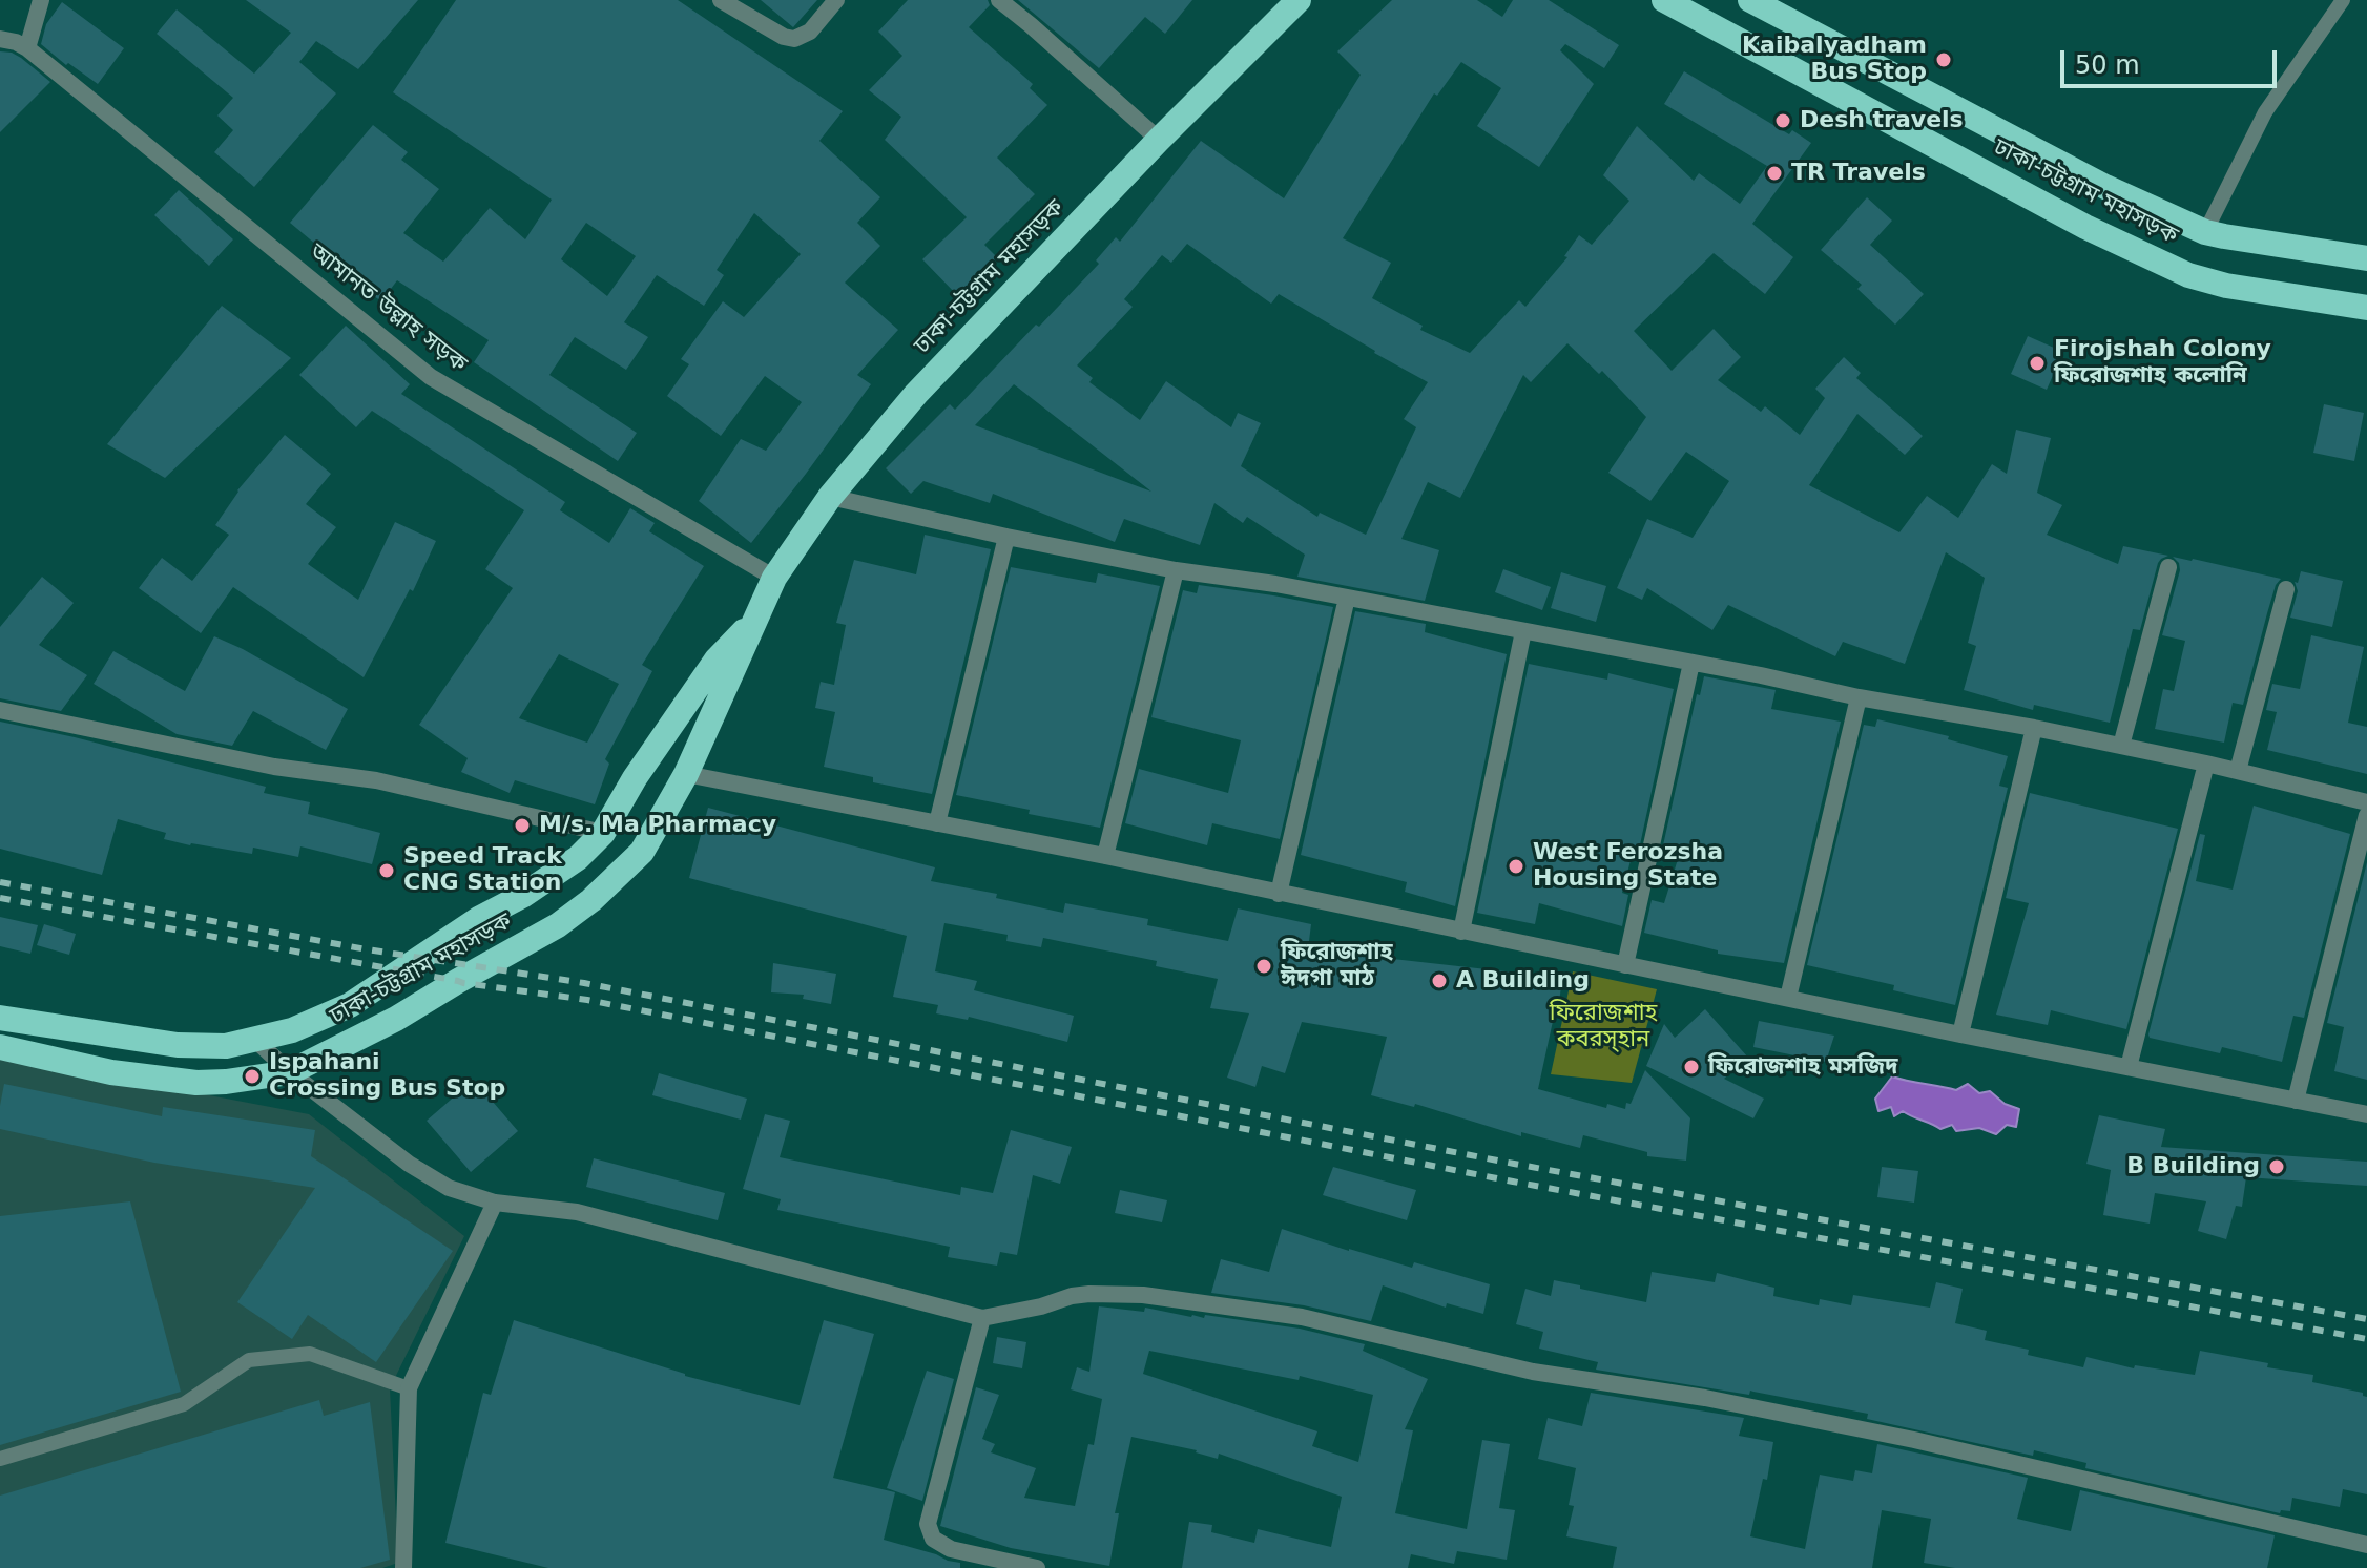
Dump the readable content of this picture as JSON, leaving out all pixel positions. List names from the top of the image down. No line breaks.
{"streets":{"highway":["ঢাকা-চট্টগ্রাম মহাসড়ক"],"street":["আমানত উল্লাহ সড়ক"]},"crossings":[["ঢাকা-চট্টগ্রাম মহাসড়ক","আমানত উল্লাহ সড়ক"]],"parks":["ফিরোজশাহ কবরস্হান"],"places":["Kaibalyadham Bus Stop","Desh travels","TR Travels","Firojshah Colony ফিরোজশাহ কলোনি","M/s. Ma Pharmacy","West Ferozsha Housing State","Speed Track CNG Station","ফিরোজশাহ ঈদগা মাঠ","A Building","ফিরোজশাহ মসজিদ","Ispahani Crossing Bus Stop","B Building"],"scale_bar":"50 m"}
